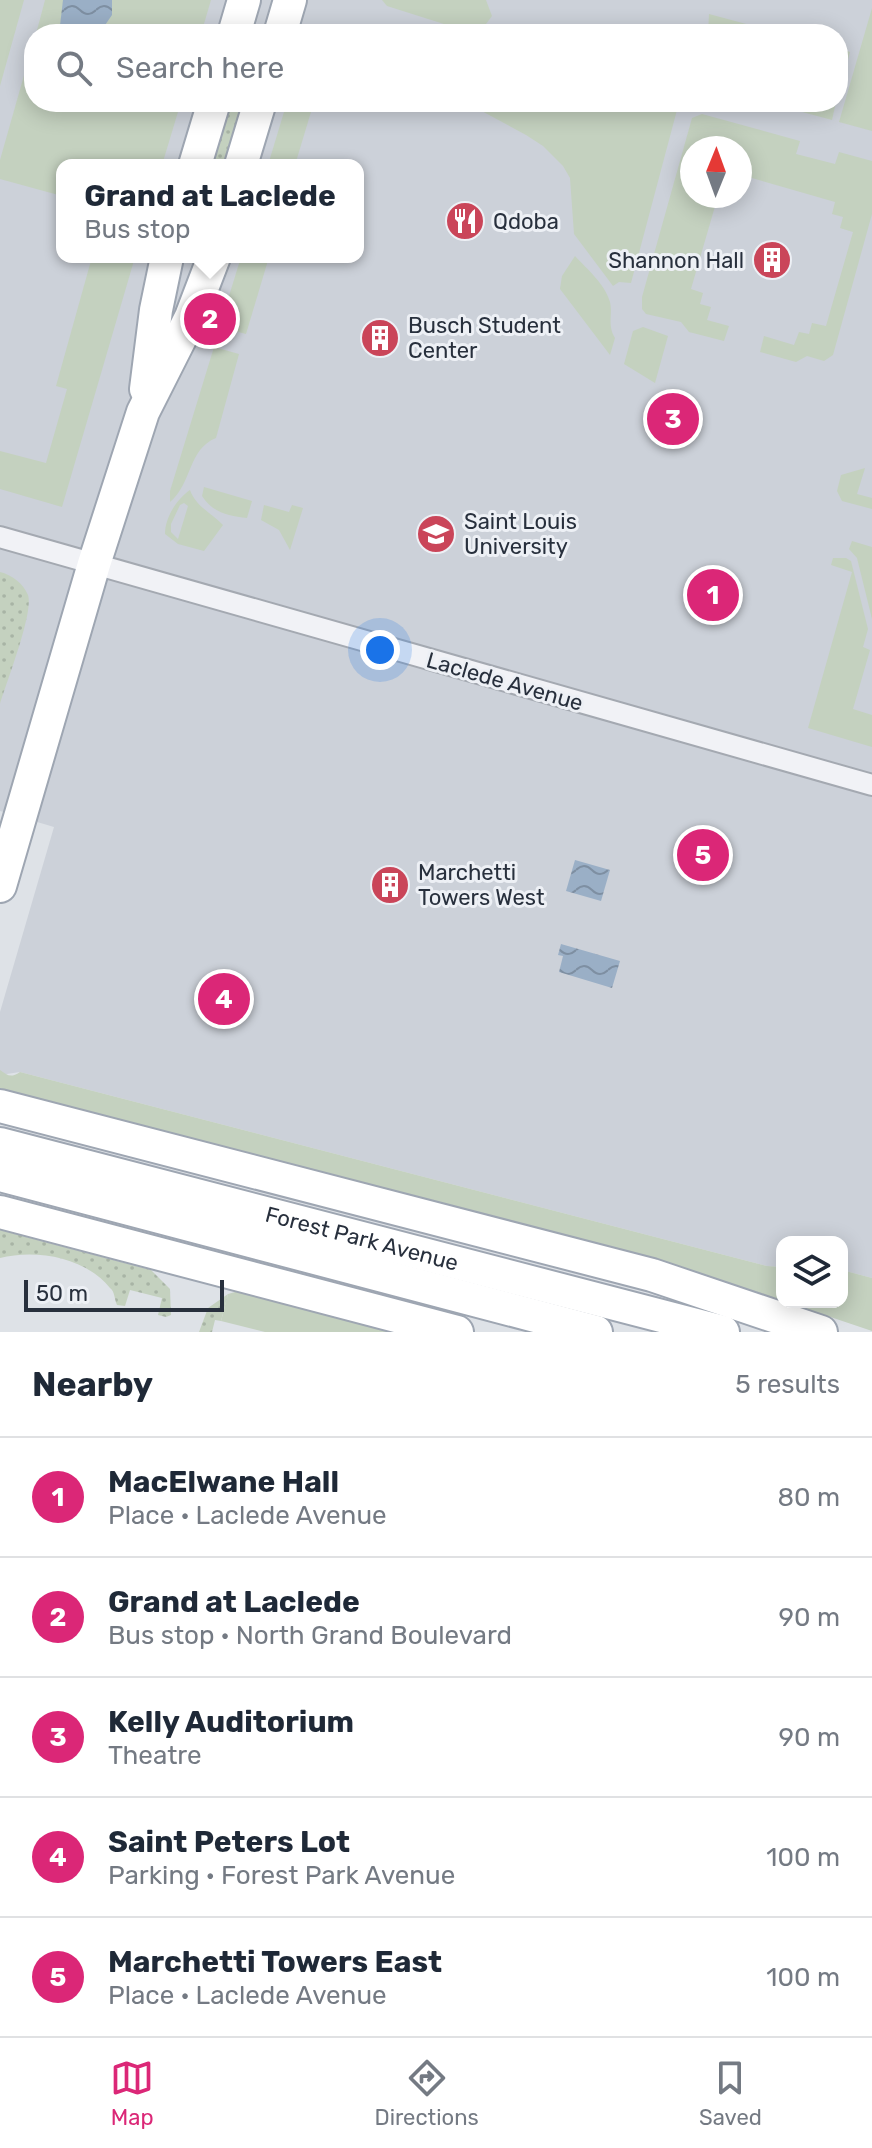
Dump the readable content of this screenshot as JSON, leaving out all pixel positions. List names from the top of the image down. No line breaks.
{"streets":{"main road":["Forest Park Avenue"],"street":["Laclede Avenue"]},"places":{"restaurant":["Qdoba"],"building":["Shannon Hall","Busch Student Center","Marchetti Towers West"],"school or university":["Saint Louis University"]},"scale_bar":"50 m","north":"top","page":{"search":"Search here","popup":["Grand at Laclede","Bus stop"],"pins":["2","3","1","5","4"],"scale":"50 m","heading":["Nearby","5 results"],"list":[{"mark":"1","name":"MacElwane Hall","note":"Place · Laclede Avenue","value":"80 m"},{"mark":"2","name":"Grand at Laclede","note":"Bus stop · North Grand Boulevard","value":"90 m"},{"mark":"3","name":"Kelly Auditorium","note":"Theatre","value":"90 m"},{"mark":"4","name":"Saint Peters Lot","note":"Parking · Forest Park Avenue","value":"100 m"},{"mark":"5","name":"Marchetti Towers East","note":"Place · Laclede Avenue","value":"100 m"}],"nav":["Map","Directions","Saved"]}}
